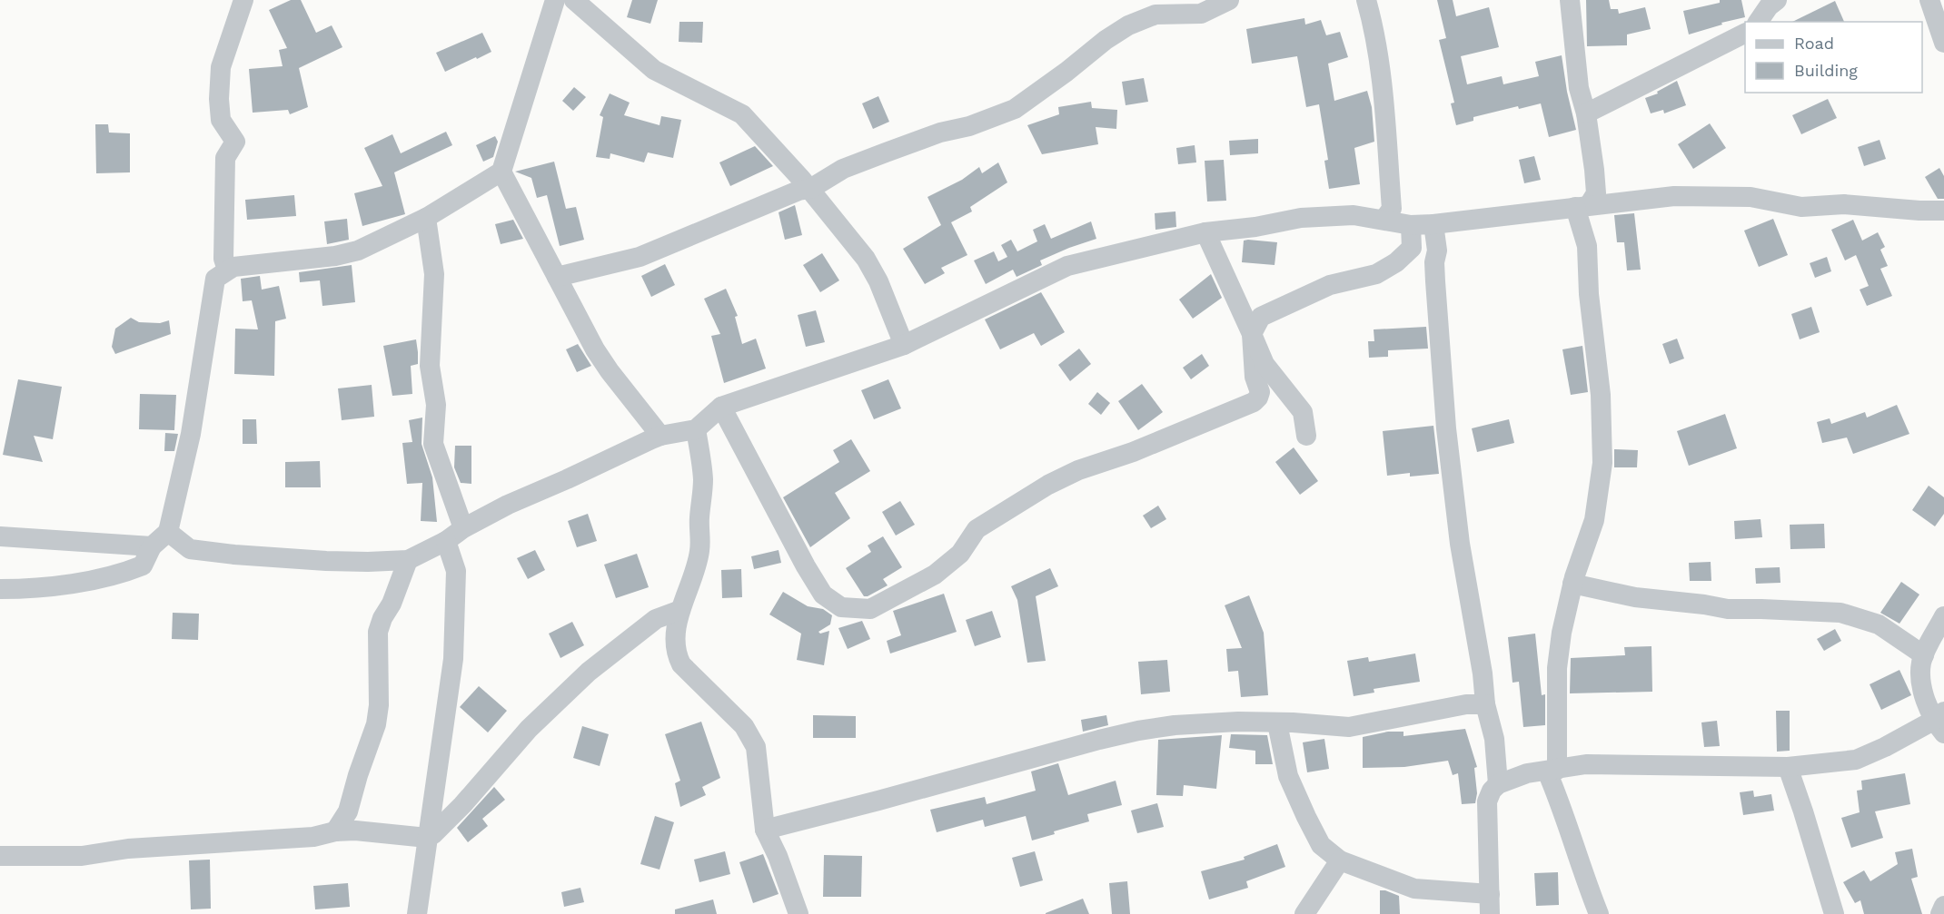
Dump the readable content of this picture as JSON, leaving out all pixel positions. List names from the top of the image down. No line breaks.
{"legend":["Road","Building"]}
